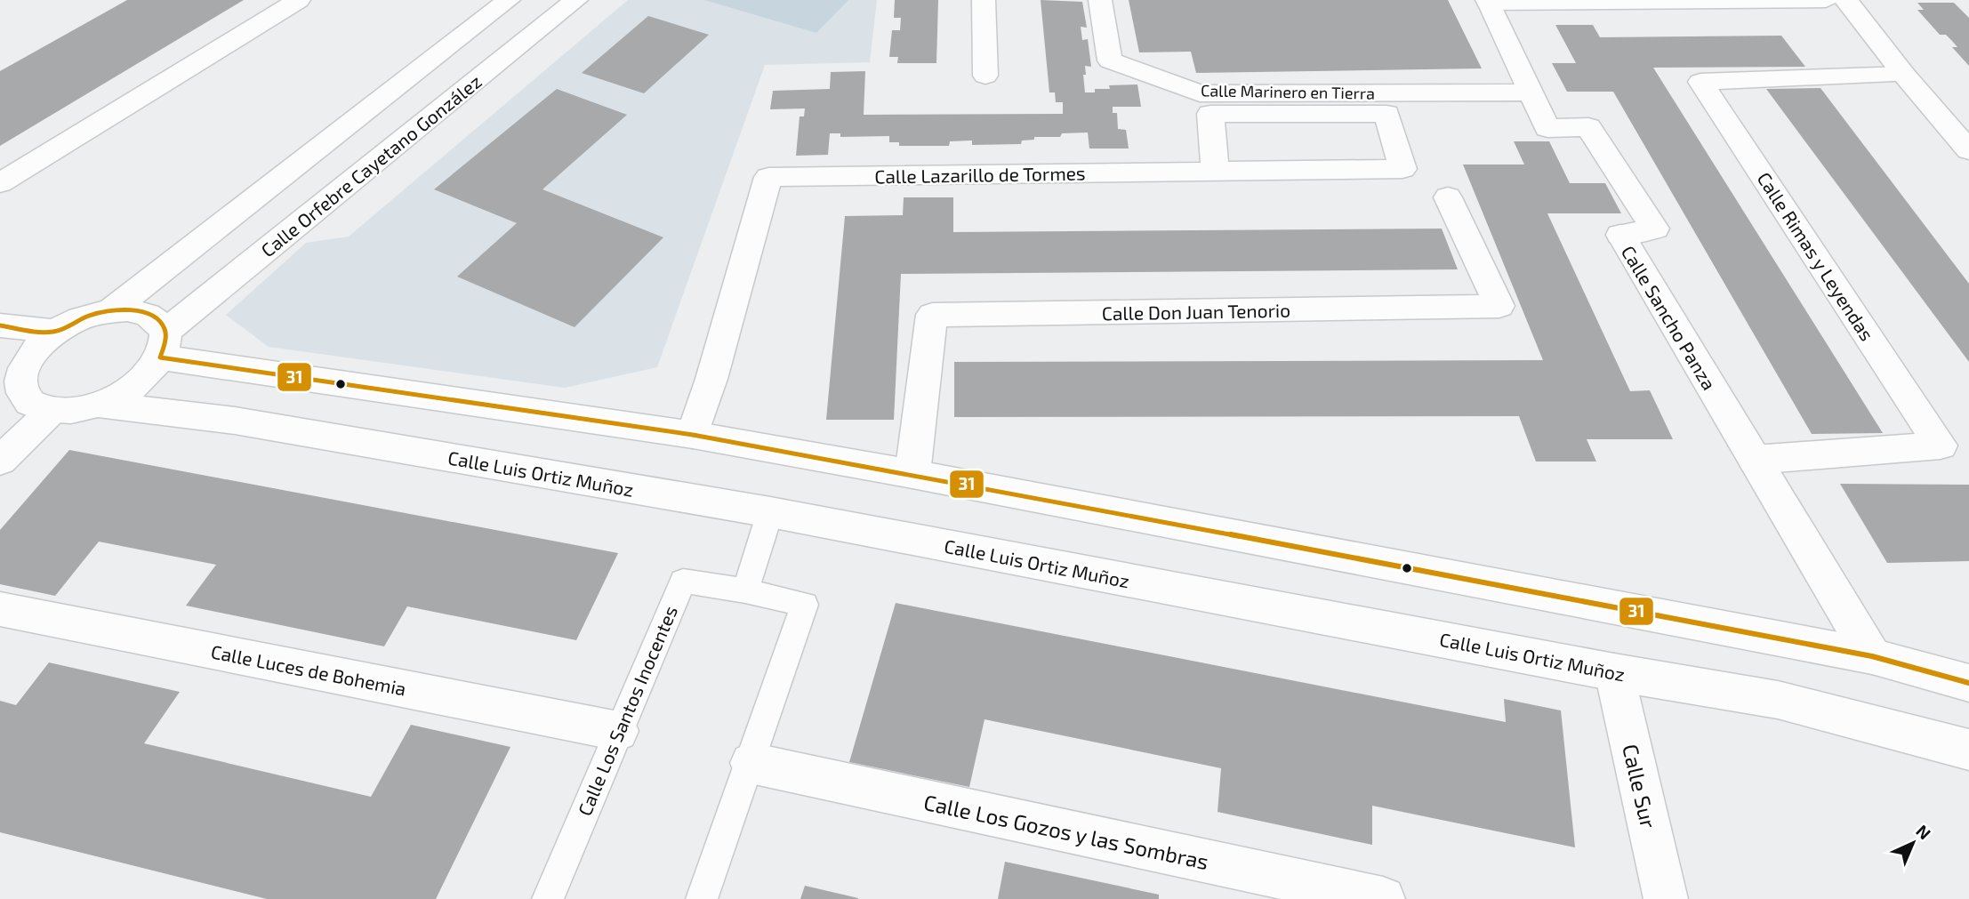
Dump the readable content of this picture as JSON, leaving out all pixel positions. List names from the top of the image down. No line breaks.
{"streets":{"street":["Calle Marinero en Tierra","Calle Orfebre Cayetano González","Calle Lazarillo de Tormes","Calle Rimas y Leyendas","Calle Don Juan Tenorio","Calle Sancho Panza","Calle Luis Ortiz Muñoz","Calle Luces de Bohemia","Calle Sur","Calle Los Gozos y las Sombras"],"lane":["Calle Los Santos Inocentes"]},"crossings":[["Calle Marinero en Tierra","Calle Sancho Panza"],["Calle Orfebre Cayetano González","Calle Luis Ortiz Muñoz"],["Calle Rimas y Leyendas","Calle Sancho Panza"],["Calle Luis Ortiz Muñoz","Calle Sur"],["Calle Luces de Bohemia","Calle Los Santos Inocentes"],["Calle Los Santos Inocentes","Calle Los Gozos y las Sombras"]],"lines":["transit line 31"],"north":"top right"}
